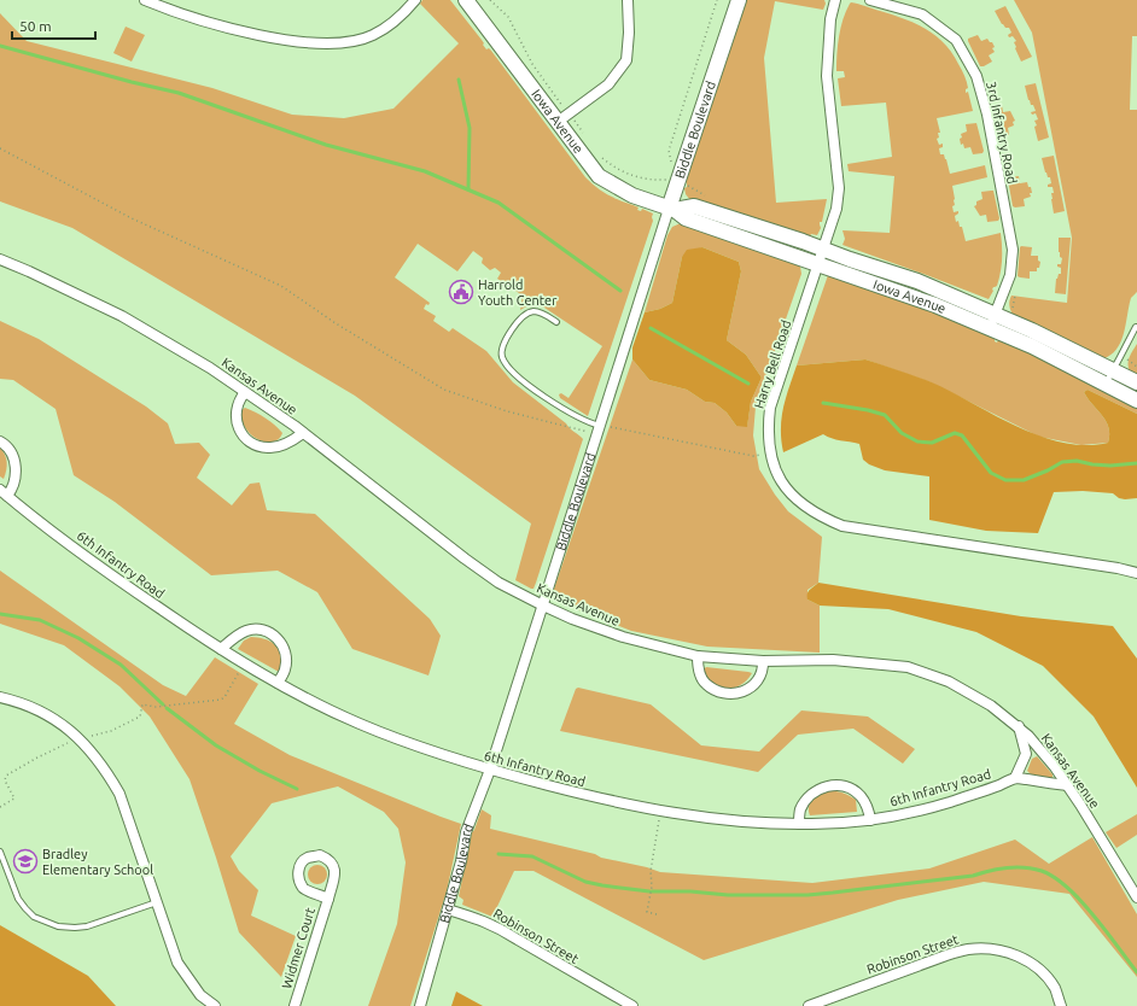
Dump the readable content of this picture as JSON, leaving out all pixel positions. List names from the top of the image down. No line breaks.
{"streets":{"street":["Iowa Avenue","Biddle Boulevard","3rd Infantry Road","Harry Bell Road","Kansas Avenue","6th Infantry Road","Robinson Street","Widmer Court"]},"crossings":[["Iowa Avenue","Biddle Boulevard"],["Iowa Avenue","3rd Infantry Road"],["Iowa Avenue","Harry Bell Road"],["Biddle Boulevard","Kansas Avenue"],["Biddle Boulevard","6th Infantry Road"],["Biddle Boulevard","Robinson Street"]],"places":{"public building":["Harrold Youth Center"],"school or university":["Bradley Elementary School"]},"scale_bar":"50 m"}
